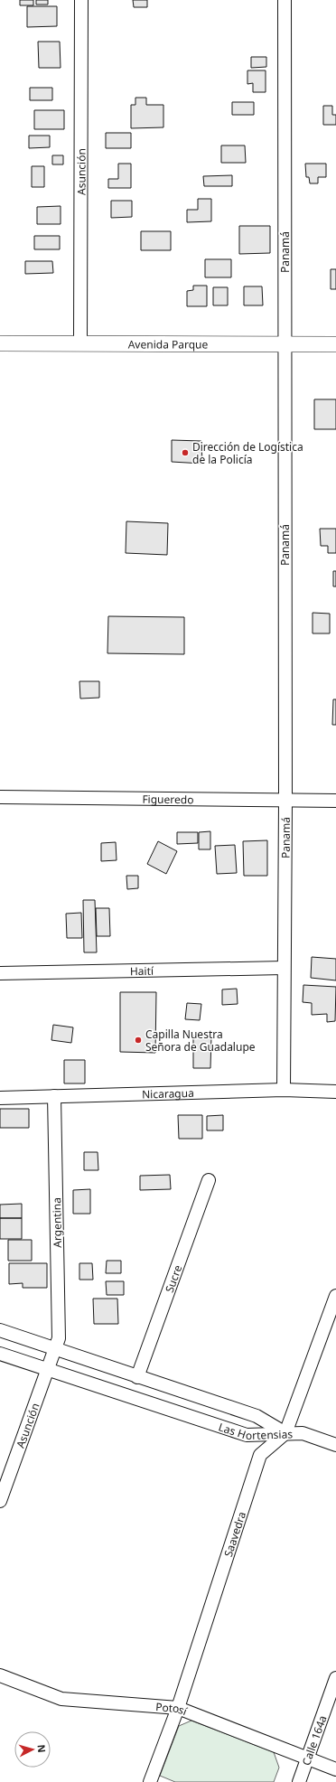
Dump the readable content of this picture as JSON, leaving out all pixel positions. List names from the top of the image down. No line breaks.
{"streets":{"street":["Asunción","Panamá","Avenida Parque","Figueredo","Haití","Nicaragua","Argentina","Sucre","Las Hortensias","Saavedra","Potosí","Calle 164a"]},"crossings":[["Asunción","Avenida Parque"],["Asunción","Argentina"],["Asunción","Las Hortensias"],["Panamá","Avenida Parque"],["Panamá","Figueredo"],["Panamá","Haití"],["Panamá","Nicaragua"],["Nicaragua","Argentina"],["Argentina","Las Hortensias"],["Sucre","Las Hortensias"],["Las Hortensias","Saavedra"],["Saavedra","Potosí"],["Potosí","Calle 164a"]],"places":["Dirección de Logística de la Policía","Capilla Nuestra Señora de Guadalupe"],"north":"right"}
